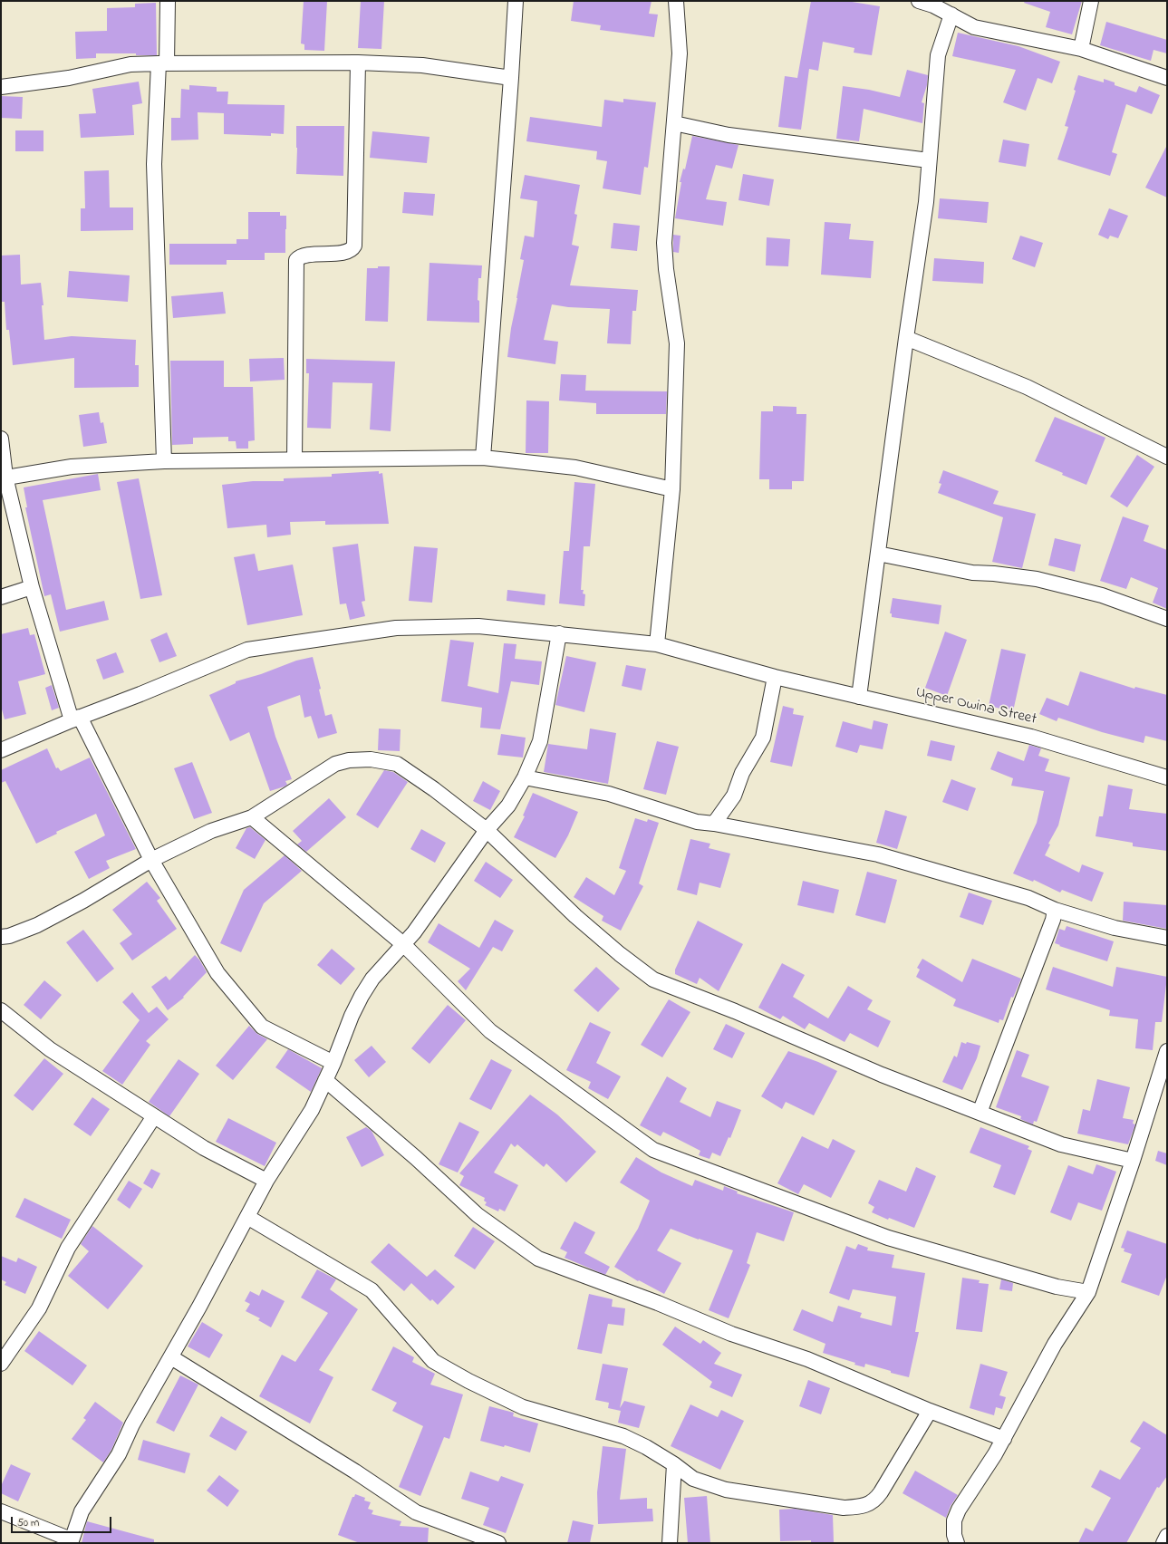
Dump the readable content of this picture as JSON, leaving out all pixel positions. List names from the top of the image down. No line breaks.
{"streets":{"street":["Upper Owina Street"]},"scale_bar":"50 m"}
